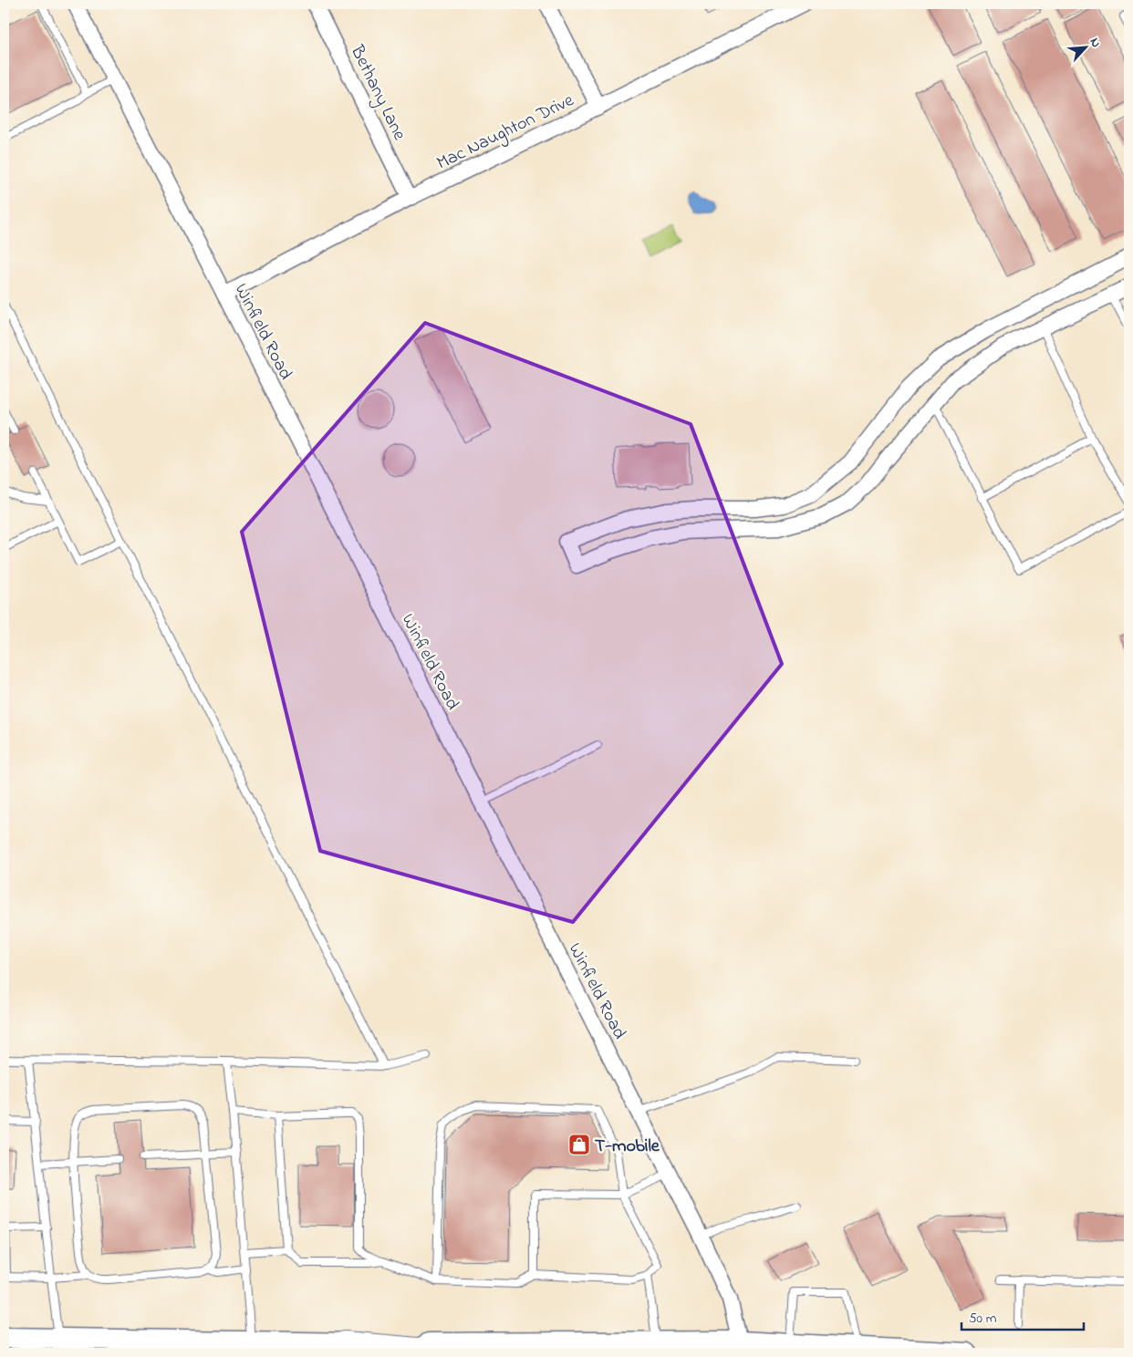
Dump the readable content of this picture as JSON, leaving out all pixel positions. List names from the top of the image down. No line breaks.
{"streets":{"street":["Bethany Lane","Mac Naughton Drive","Winfield Road"]},"crossings":[["Bethany Lane","Mac Naughton Drive"],["Mac Naughton Drive","Winfield Road"]],"places":{"shop":["T-mobile"]},"scale_bar":"50 m","north":"top right"}
